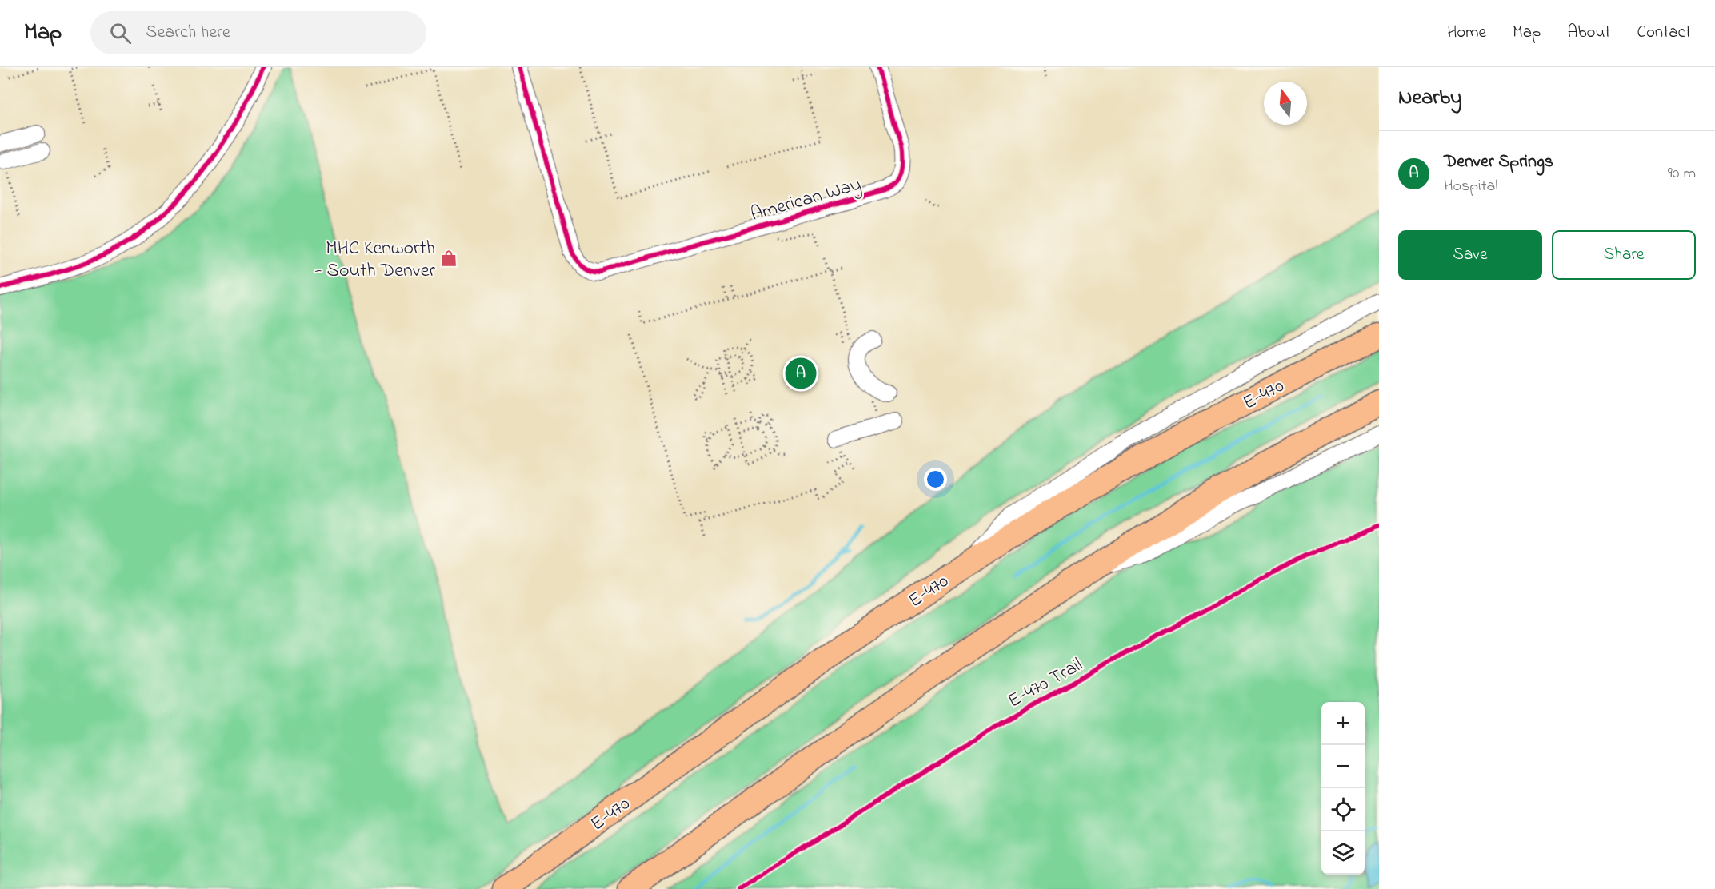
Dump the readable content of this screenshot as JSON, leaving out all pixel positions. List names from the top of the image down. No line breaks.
{"streets":{"highway":["E-470"],"street":["American Way"],"cycle path":["E-470 Trail"]},"places":{"shop":["MHC Kenworth - South Denver"]},"north":"top","page":{"header":"Map","search":"Search here","nav":["Home","Map","About","Contact"],"heading":"Nearby","list":[{"mark":"A","name":"Denver Springs","note":"Hospital","value":"90 m"}],"buttons":["Save","Share"],"pins":"A","map_buttons":["+","−"]}}
